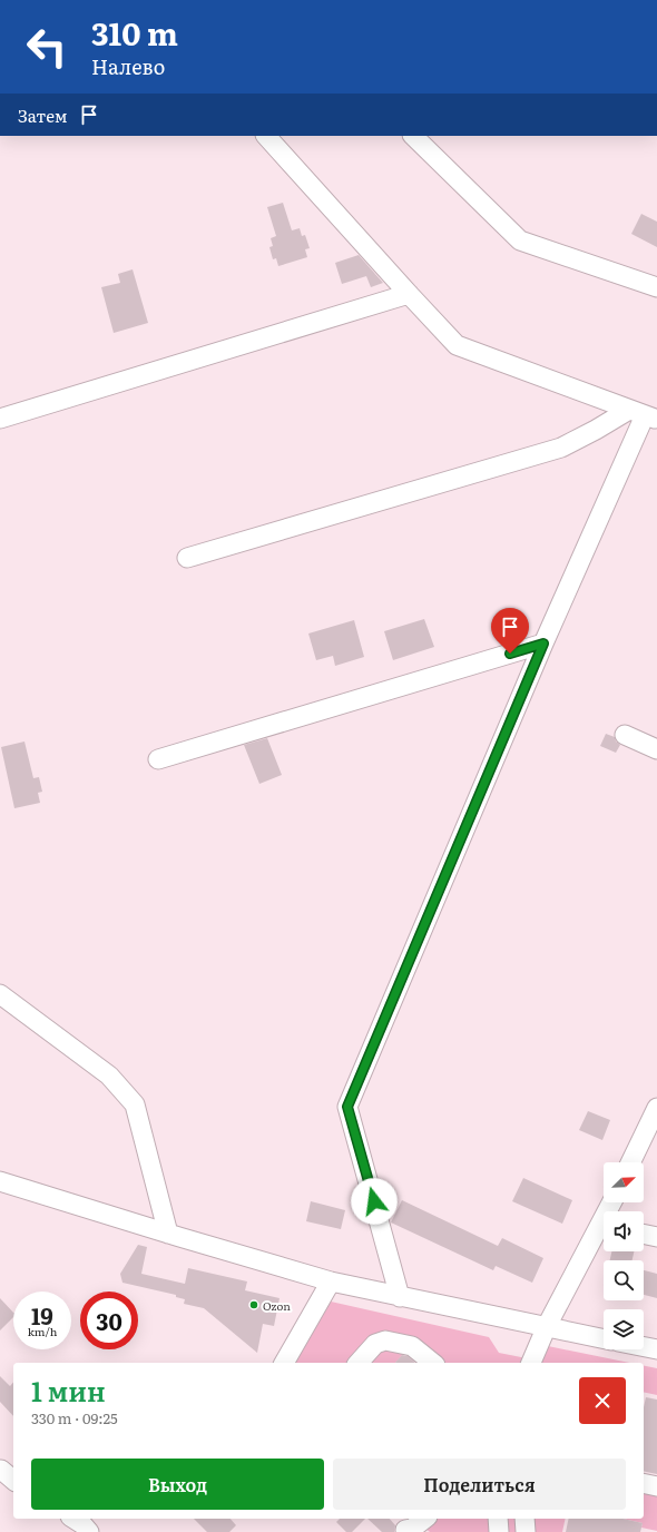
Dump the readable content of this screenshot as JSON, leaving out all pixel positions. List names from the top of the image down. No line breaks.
{"places":["Ozon"],"north":"top right","page":{"turn":["310 m","Налево"],"then":"Затем","speed":"19 km/h","limit":"30","heading":["1 мин","330 m · 09:25"],"buttons":["Выход","Поделиться"]}}
